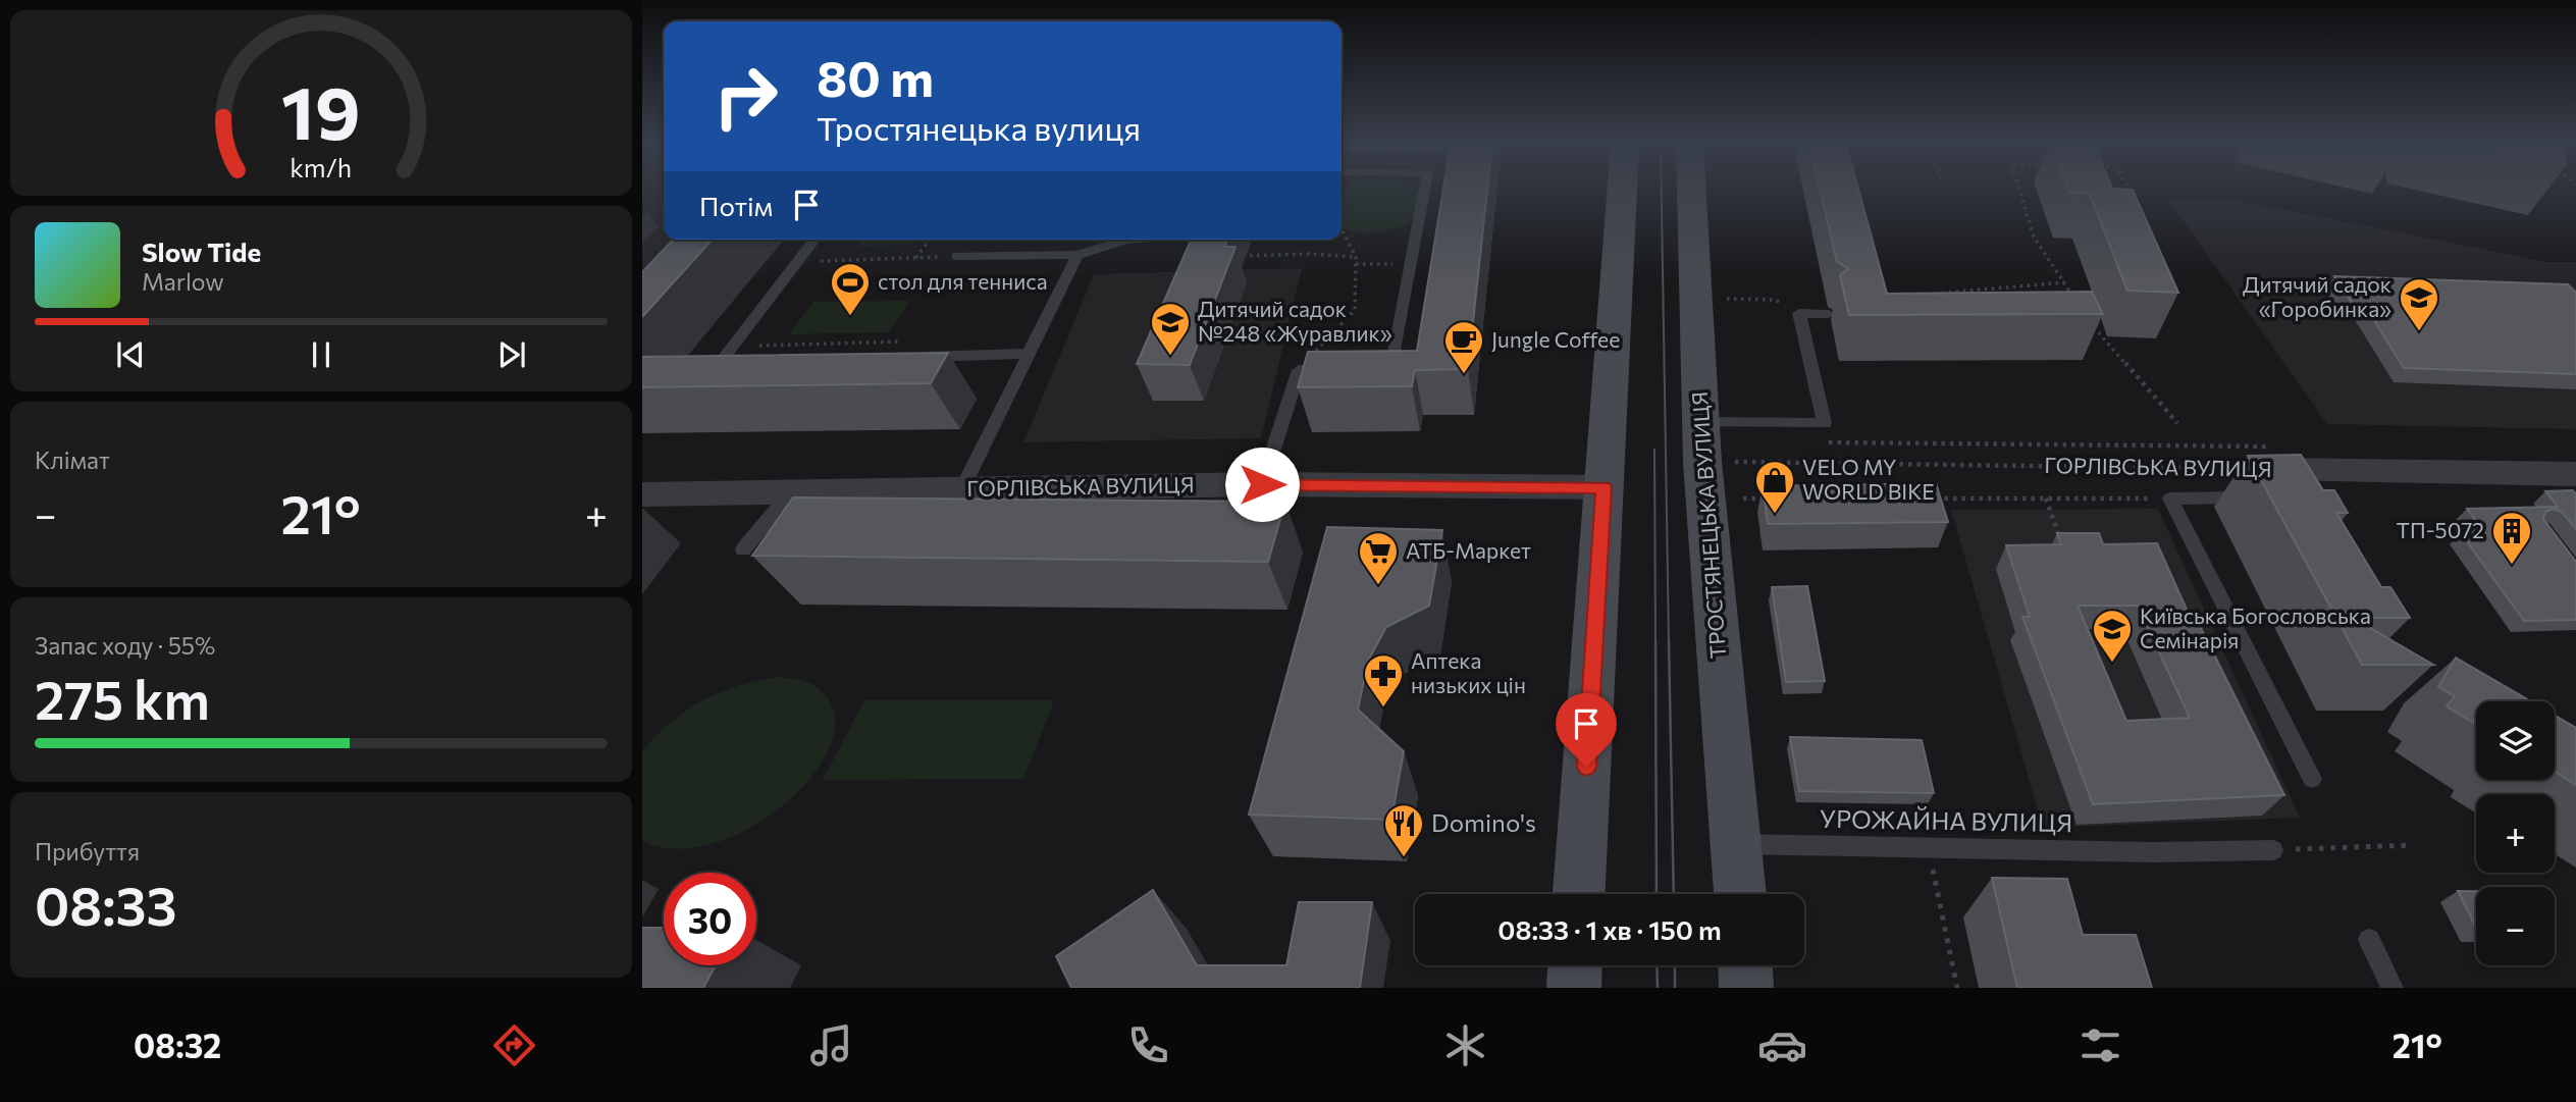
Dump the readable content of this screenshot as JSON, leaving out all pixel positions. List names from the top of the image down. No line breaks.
{"streets":{"main road":["ТРОСТЯНЕЦЬКА ВУЛИЦЯ"],"street":["ГОРЛІВСЬКА ВУЛИЦЯ"],"lane":["УРОЖАЙНА ВУЛИЦЯ"]},"crossings":[["ТРОСТЯНЕЦЬКА ВУЛИЦЯ","УРОЖАЙНА ВУЛИЦЯ"]],"places":{"sports":["стол для тенниса"],"school or university":["Дитячий садок «Горобинка»","Дитячий садок №248 «Журавлик»","Київська Богословська Семінарія"],"cafe":["Jungle Coffee"],"shop":["VELO MY WORLD BIKE"],"building":["ТП-5072"],"supermarket":["АТБ-Маркет"],"pharmacy":["Аптека низьких цін"],"restaurant":["Domino's"]},"page":{"turn":["80 m","Тростянецька вулиця"],"then":"Потім","song":["Slow Tide","Marlow"],"tile":["Клімат",["Запас ходу · 55%","275 km"],["Прибуття","08:33"]],"heat":["−","21°","+"],"map_buttons":["+","−"],"limit":"30","trip":"08:33 · 1 хв · 150 m","tabs":["08:32","21°"],"gauge":["19","km/h"]}}
